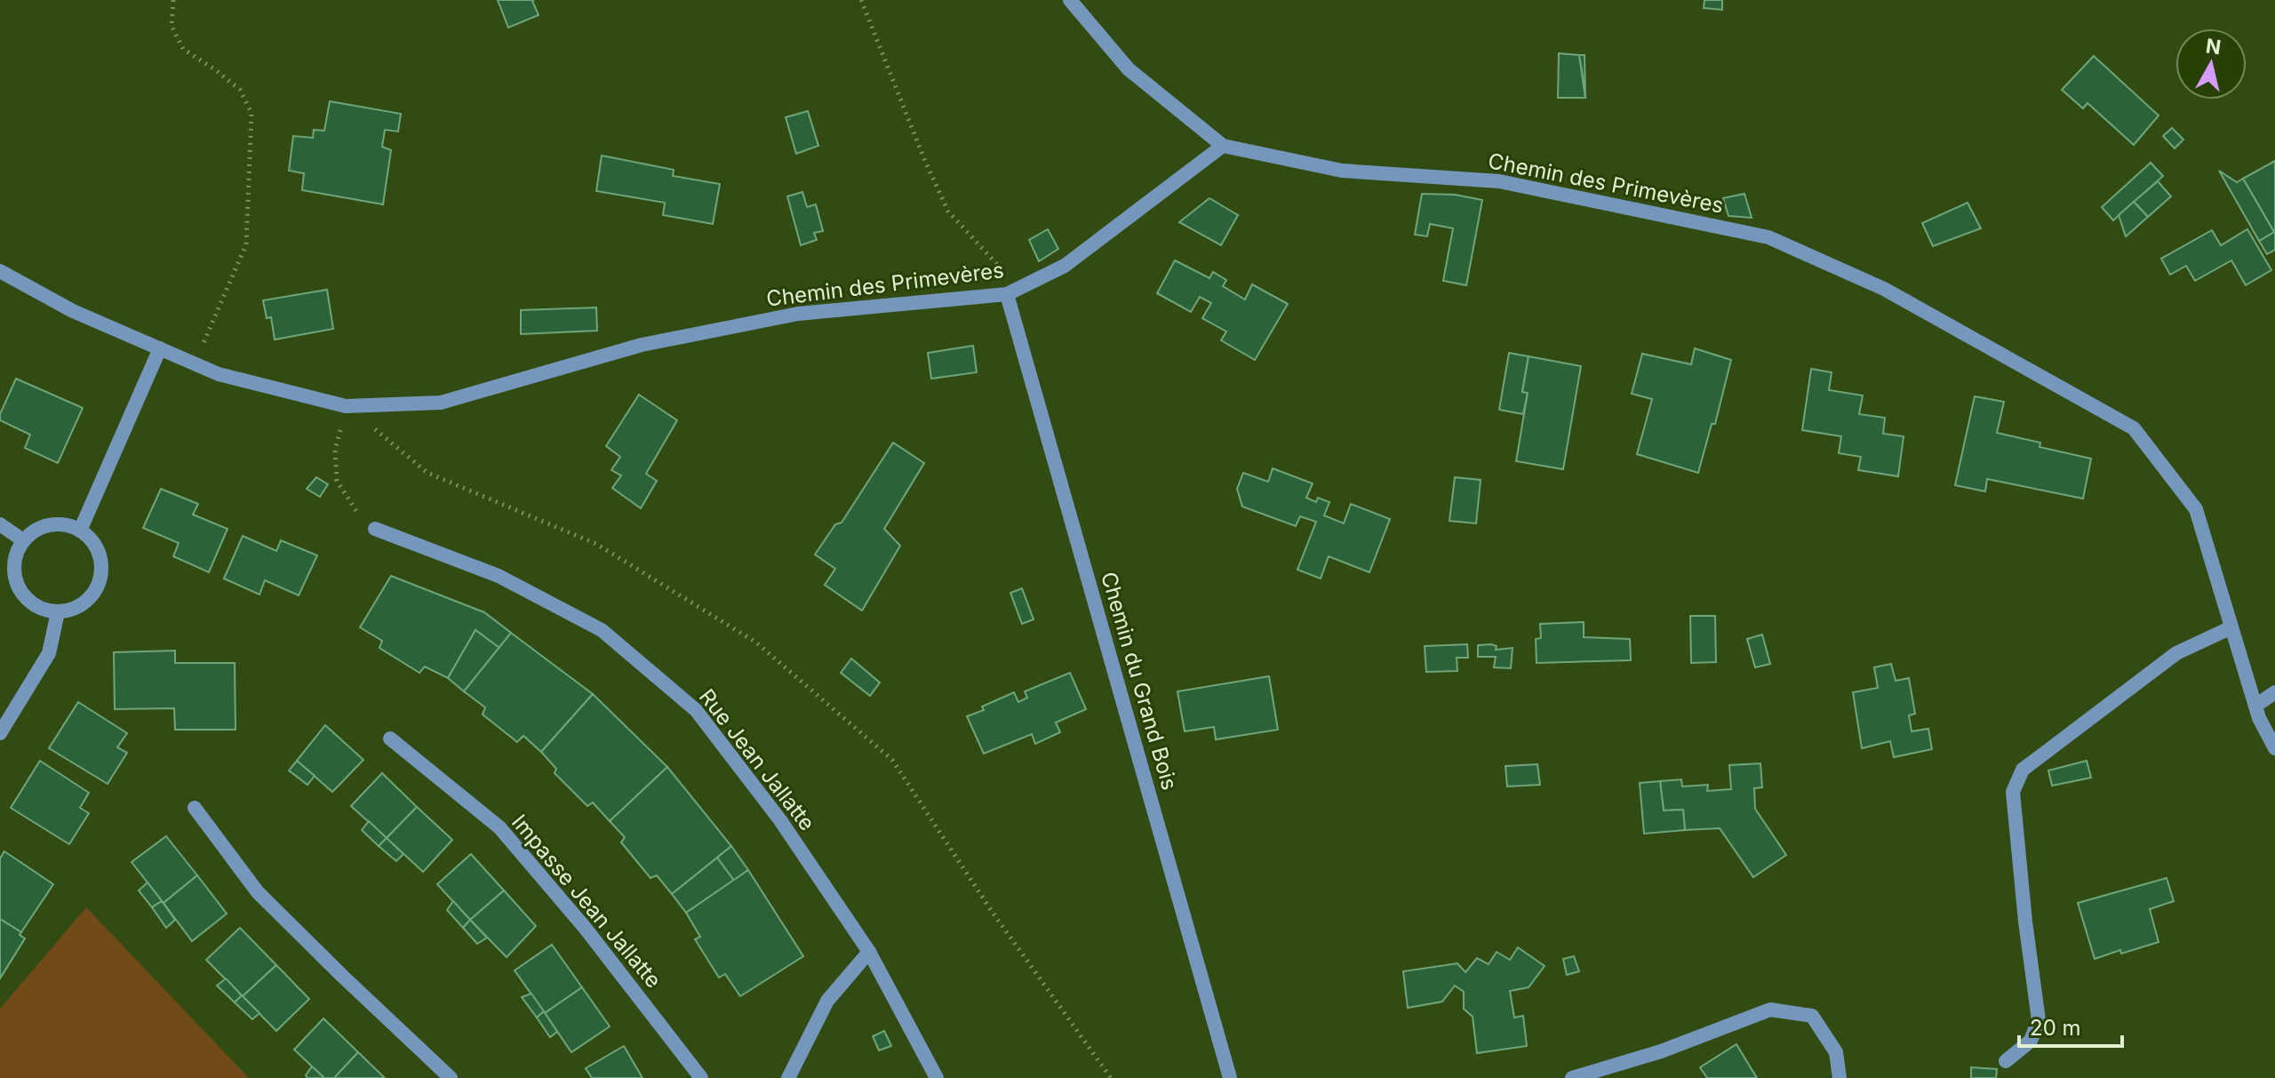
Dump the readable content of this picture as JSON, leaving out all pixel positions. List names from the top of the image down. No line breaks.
{"streets":{"street":["Chemin des Primevères","Chemin du Grand Bois","Rue Jean Jallatte","Impasse Jean Jallatte"]},"crossings":[["Chemin des Primevères","Chemin du Grand Bois"]],"scale_bar":"20 m","north":"top"}
